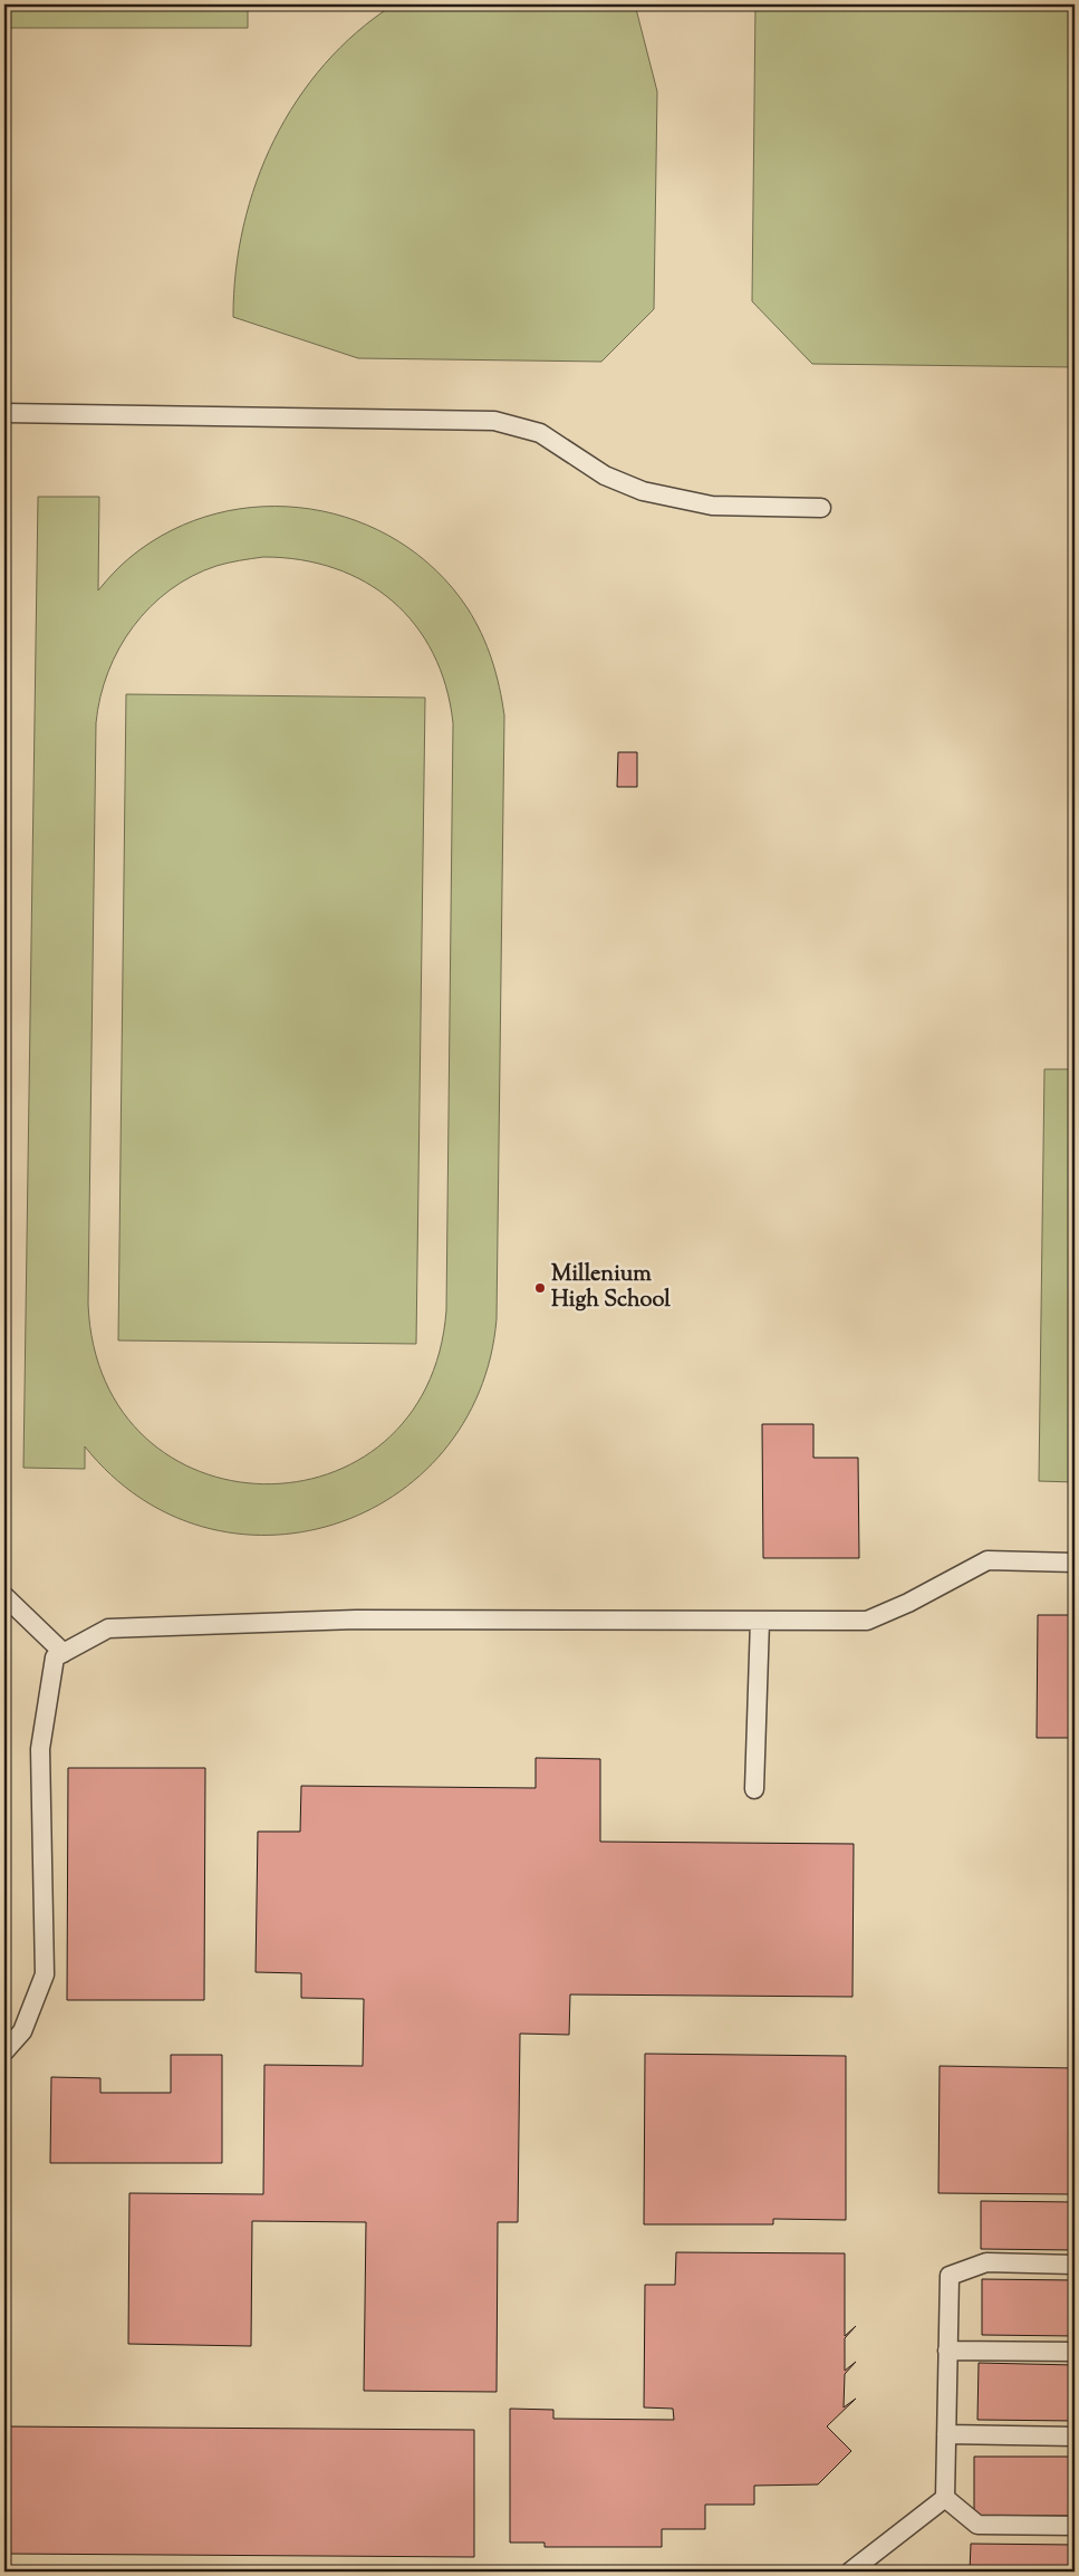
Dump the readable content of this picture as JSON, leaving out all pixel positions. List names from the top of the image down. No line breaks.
{"places":["Millenium High School"]}
